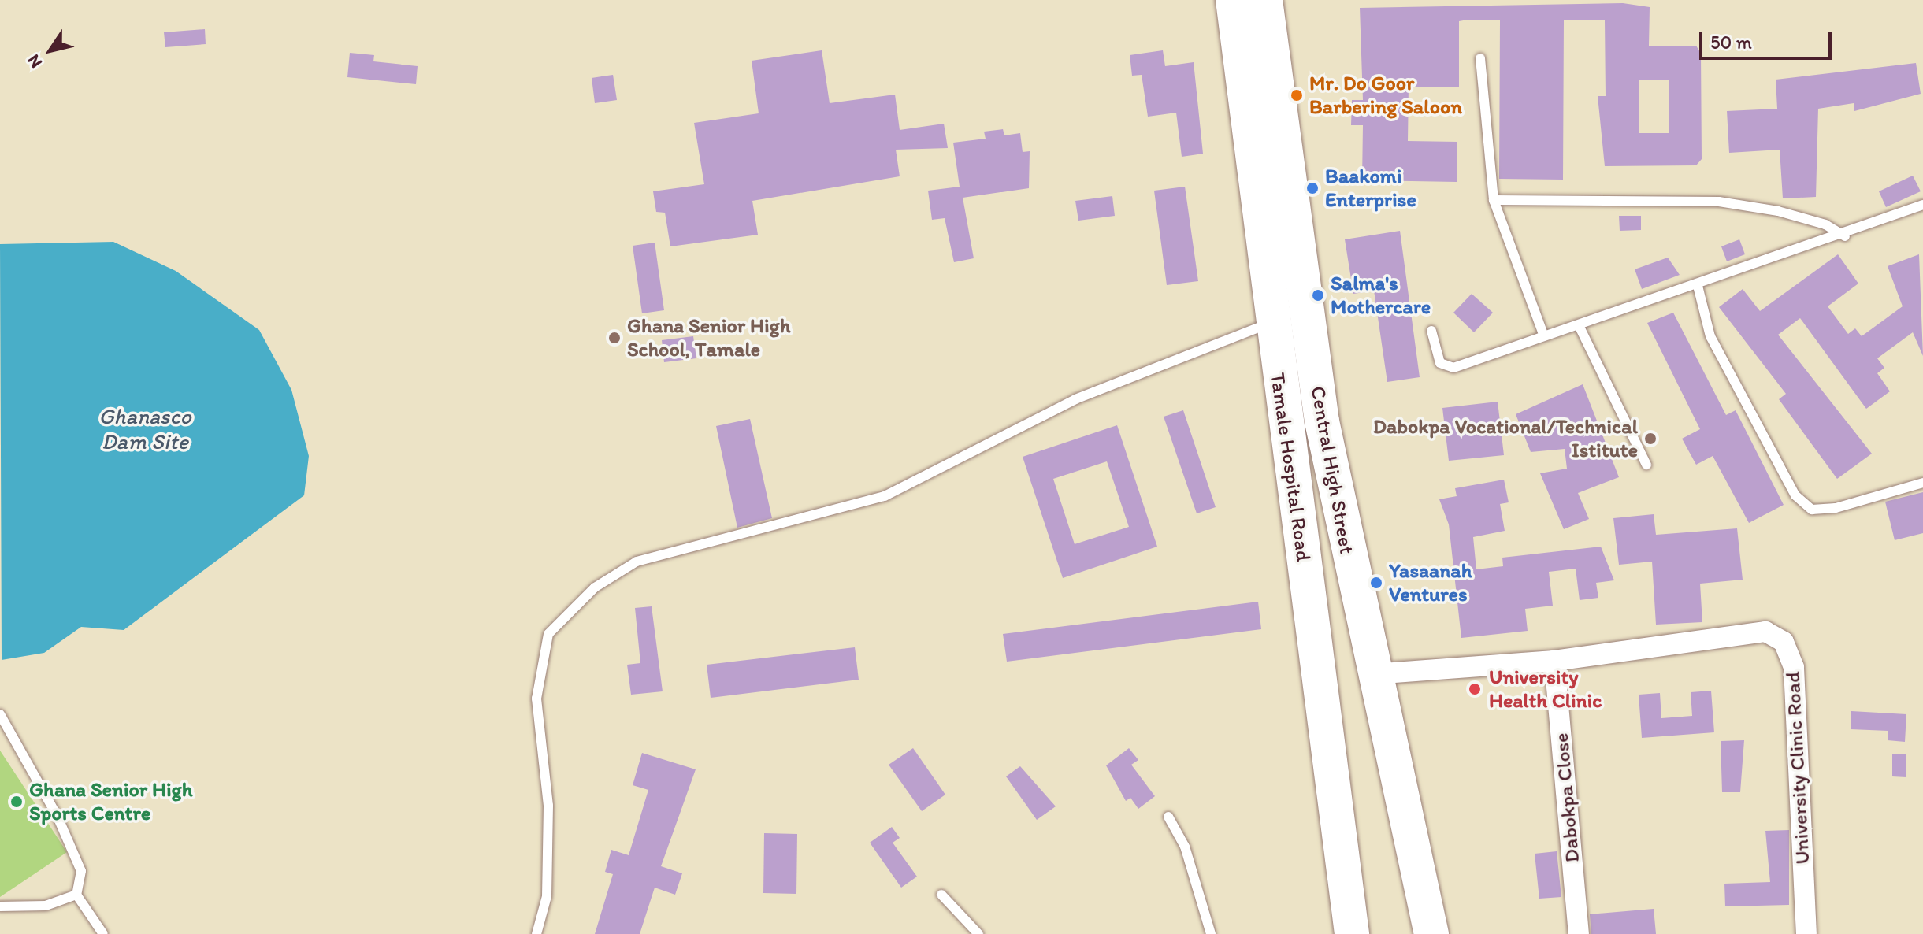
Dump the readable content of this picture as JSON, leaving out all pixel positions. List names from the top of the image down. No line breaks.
{"streets":{"highway":["Tamale Hospital Road","Central High Street"],"street":["University Clinic Road","Dabokpa Close"]},"crossings":[["Central High Street","University Clinic Road"],["University Clinic Road","Dabokpa Close"]],"water":["Ghanasco Dam Site"],"places":["Mr. Do Goor Barbering Saloon","Baakomi Enterprise","Salma's Mothercare","Ghana Senior High School, Tamale","Dabokpa Vocational/Technical Istitute","Yasaanah Ventures","University Health Clinic","Ghana Senior High Sports Centre"],"scale_bar":"50 m","north":"bottom left"}
